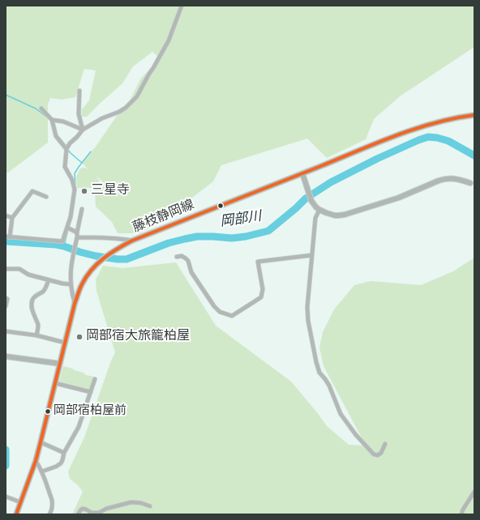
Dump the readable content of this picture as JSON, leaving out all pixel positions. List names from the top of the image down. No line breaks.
{"streets":{"main road":["藤枝静岡線"]},"water":["岡部川"],"places":["三星寺","岡部宿大旅籠柏屋","岡部宿柏屋前"]}
